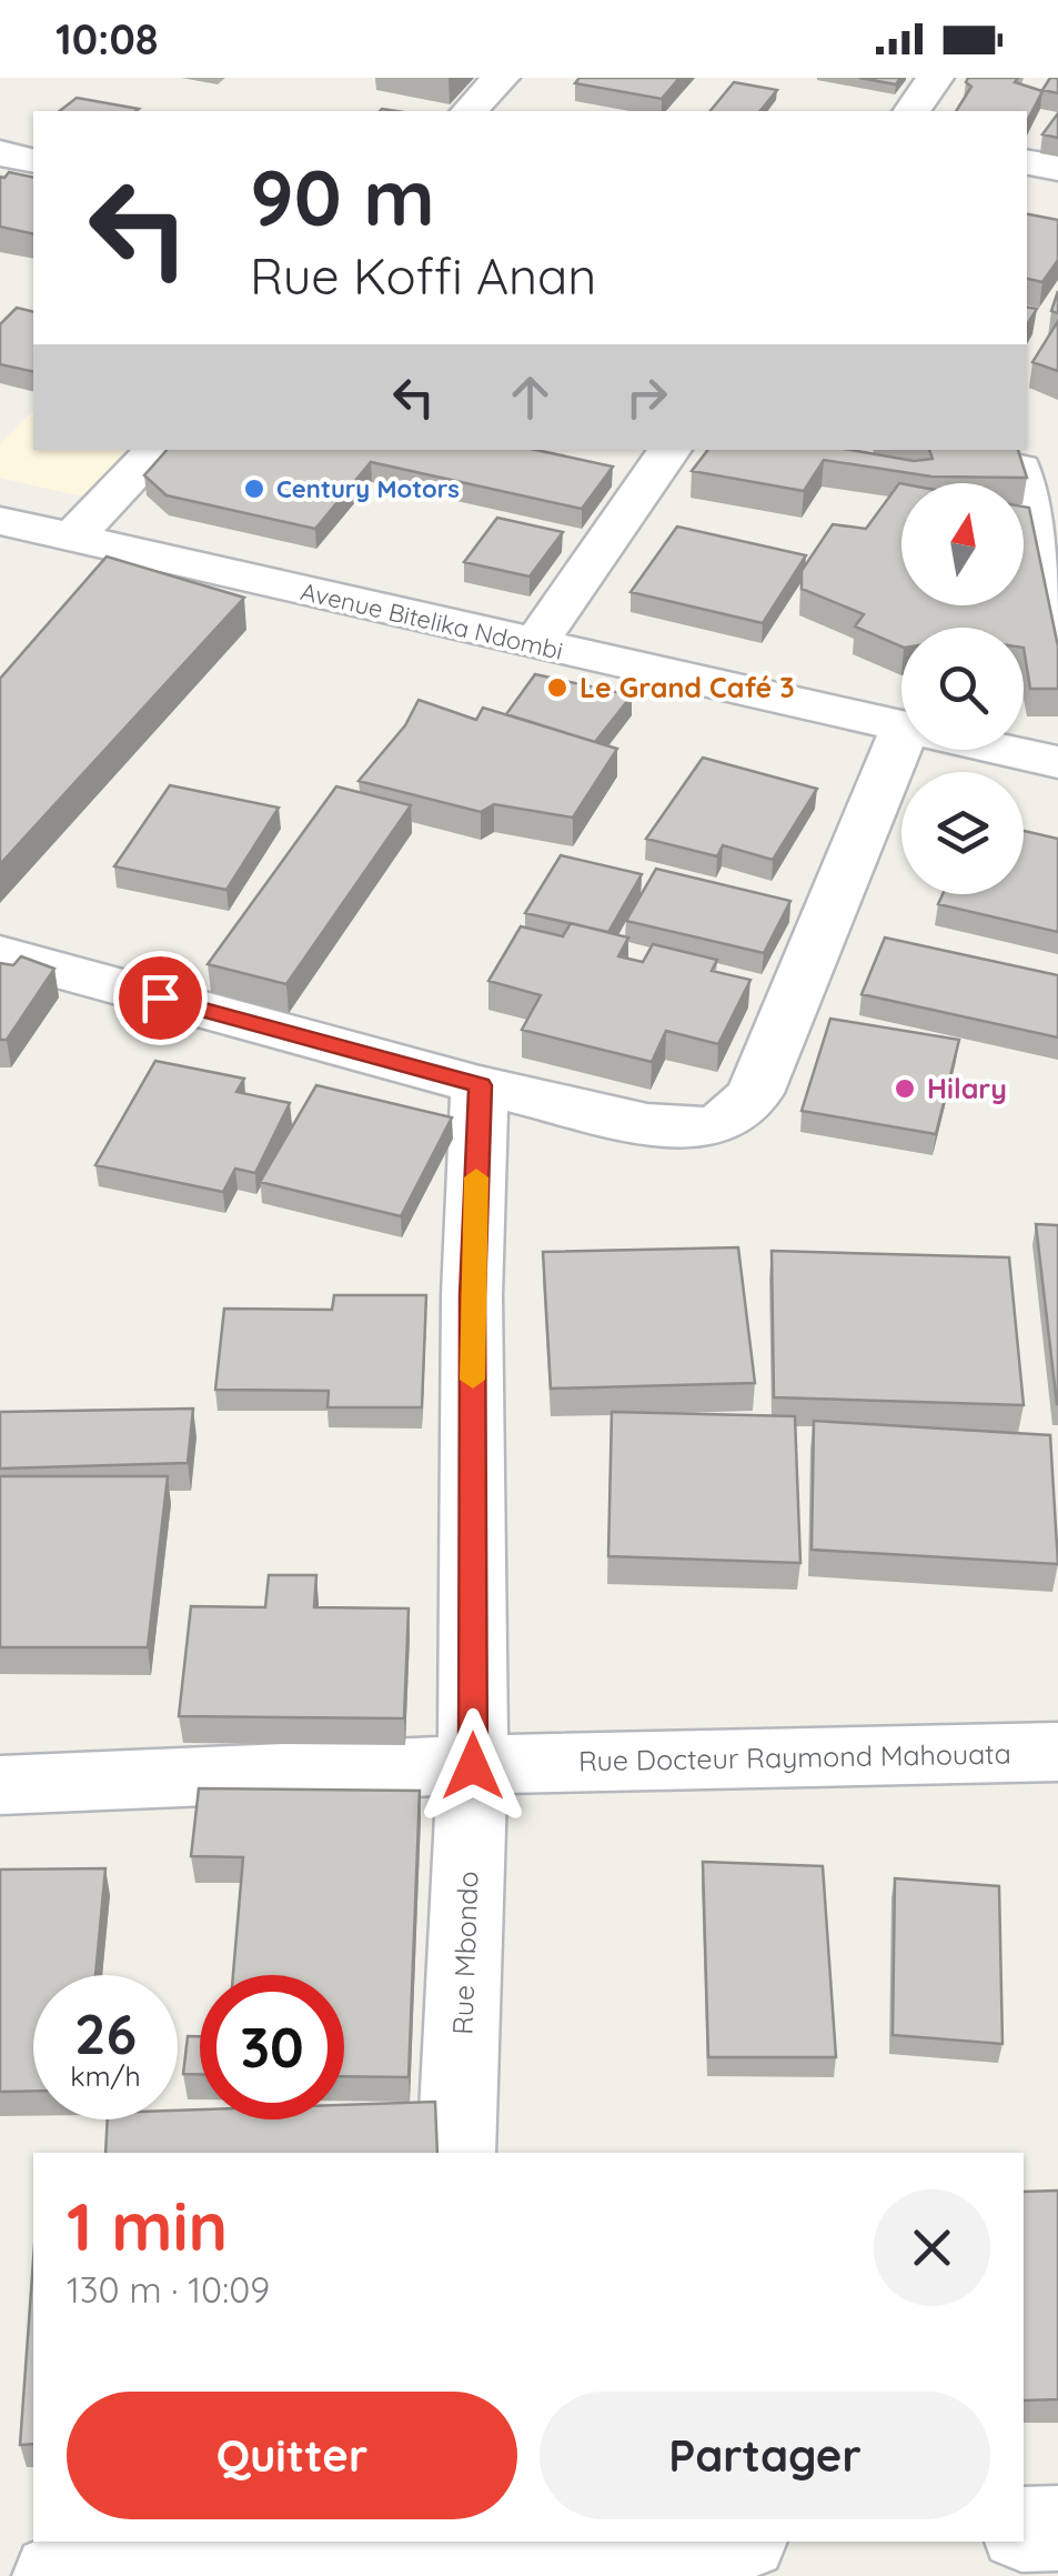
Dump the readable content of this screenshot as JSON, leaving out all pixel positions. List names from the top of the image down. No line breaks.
{"streets":{"street":["Avenue Bitelika Ndombi","Rue Docteur Raymond Mahouata","Rue Mbondo"]},"crossings":[["Rue Docteur Raymond Mahouata","Rue Mbondo"]],"places":["Century Motors","Le Grand Café 3","Hilary"],"north":"top","page":{"status":"10:08","turn":["90 m","Rue Koffi Anan"],"speed":"26 km/h","limit":"30","heading":["1 min","130 m · 10:09"],"buttons":["Quitter","Partager"]}}
